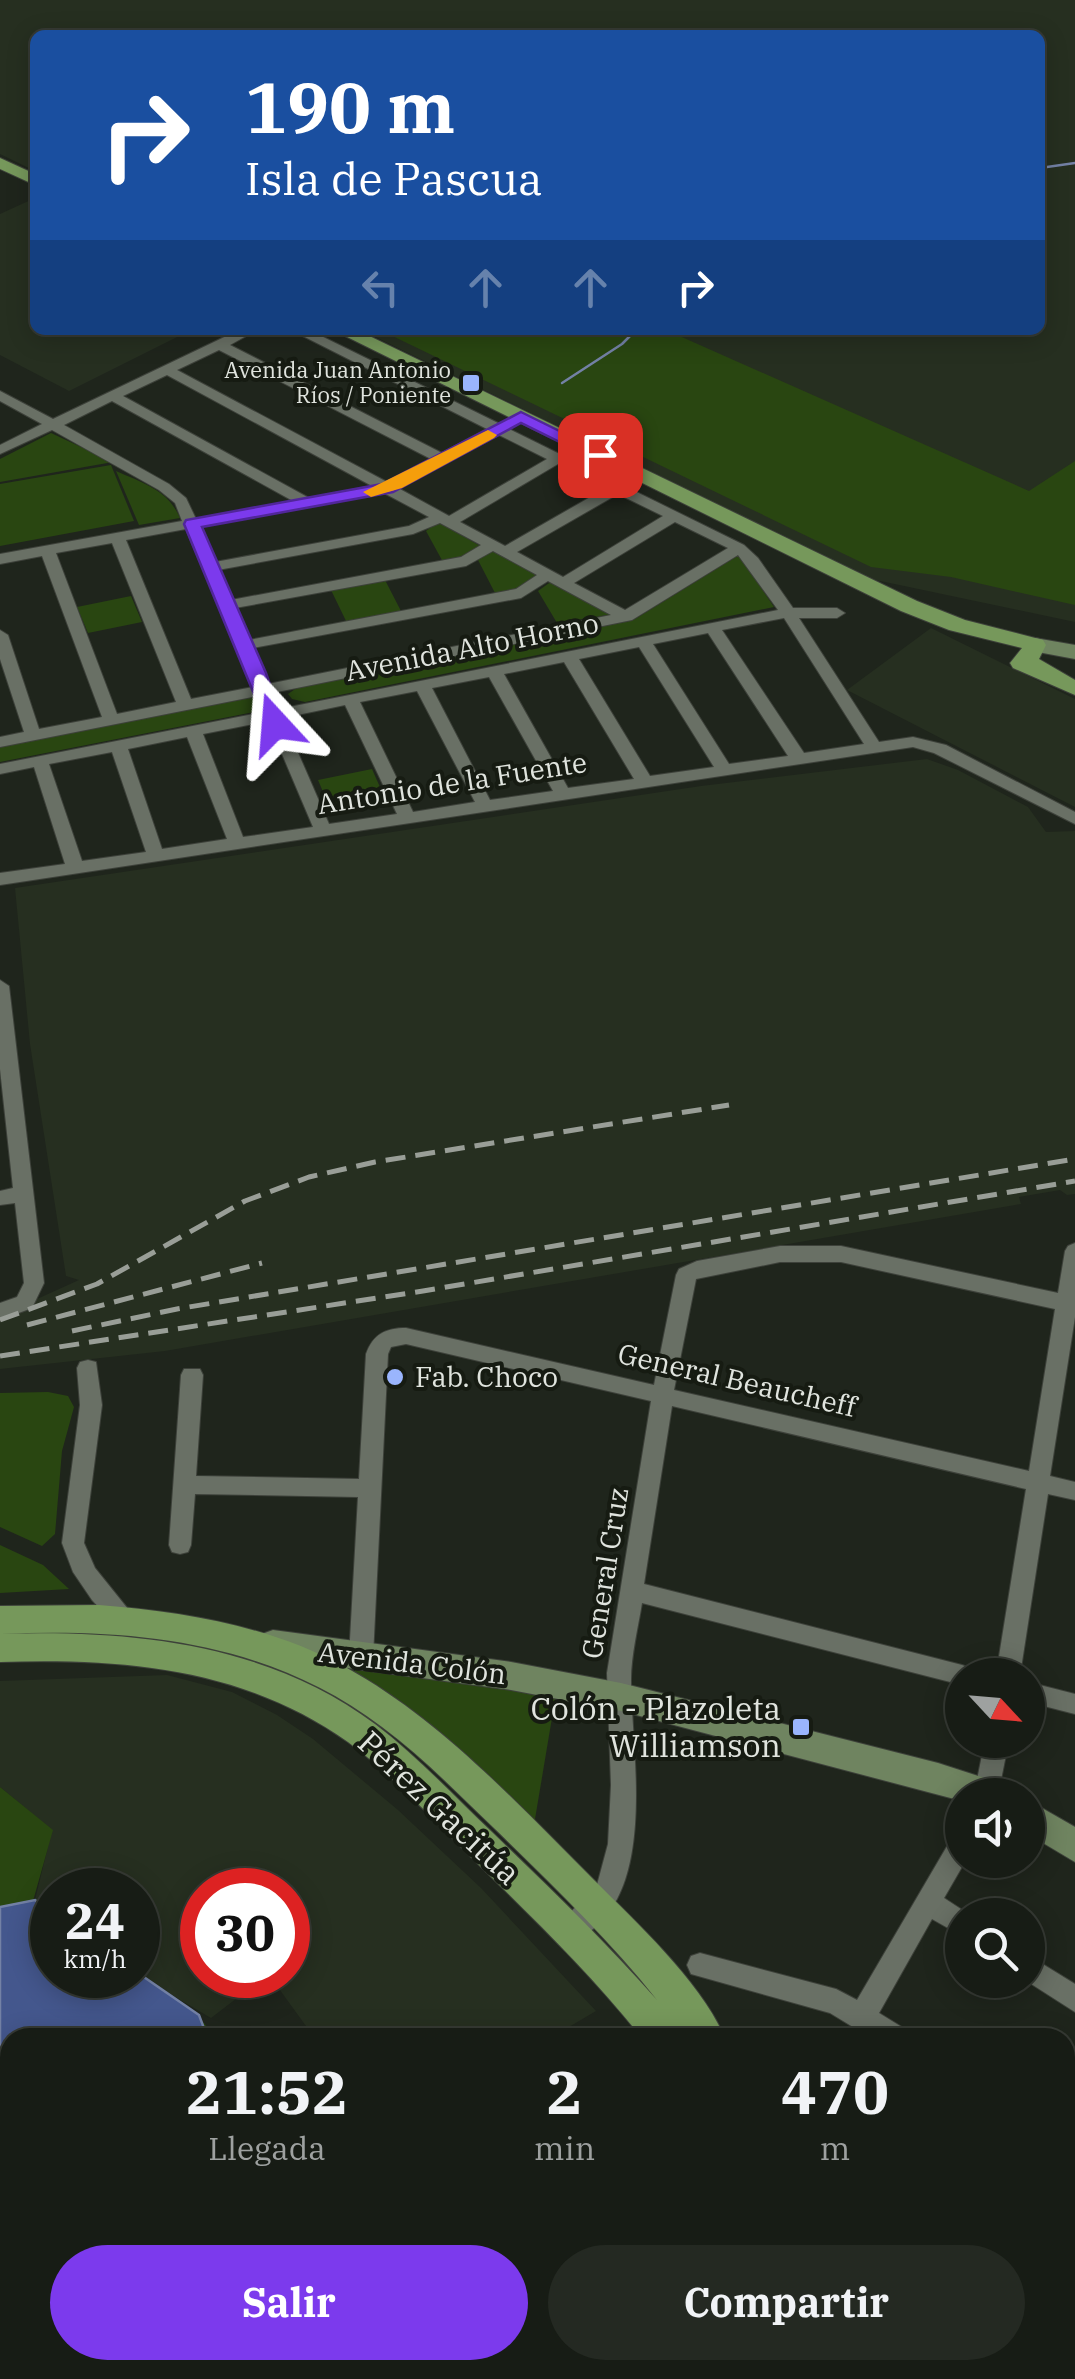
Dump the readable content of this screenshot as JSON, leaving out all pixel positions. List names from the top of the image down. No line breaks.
{"streets":{"main road":["Avenida Colón","Pérez Gacitúa"],"street":["Avenida Alto Horno","Antonio de la Fuente","General Beaucheff","General Cruz"]},"crossings":[["General Beaucheff","General Cruz"],["General Cruz","Avenida Colón"],["General Cruz","Pérez Gacitúa"],["Avenida Colón","Pérez Gacitúa"]],"places":{"transit":["Avenida Juan Antonio Ríos / Poniente","Colón - Plazoleta Williamson"],"other":["Fab. Choco"]},"north":"bottom right","page":{"turn":["190 m","Isla de Pascua"],"speed":"24 km/h","limit":"30","eta":["21:52","Llegada","2","min","470","m"],"buttons":["Salir","Compartir"]}}
